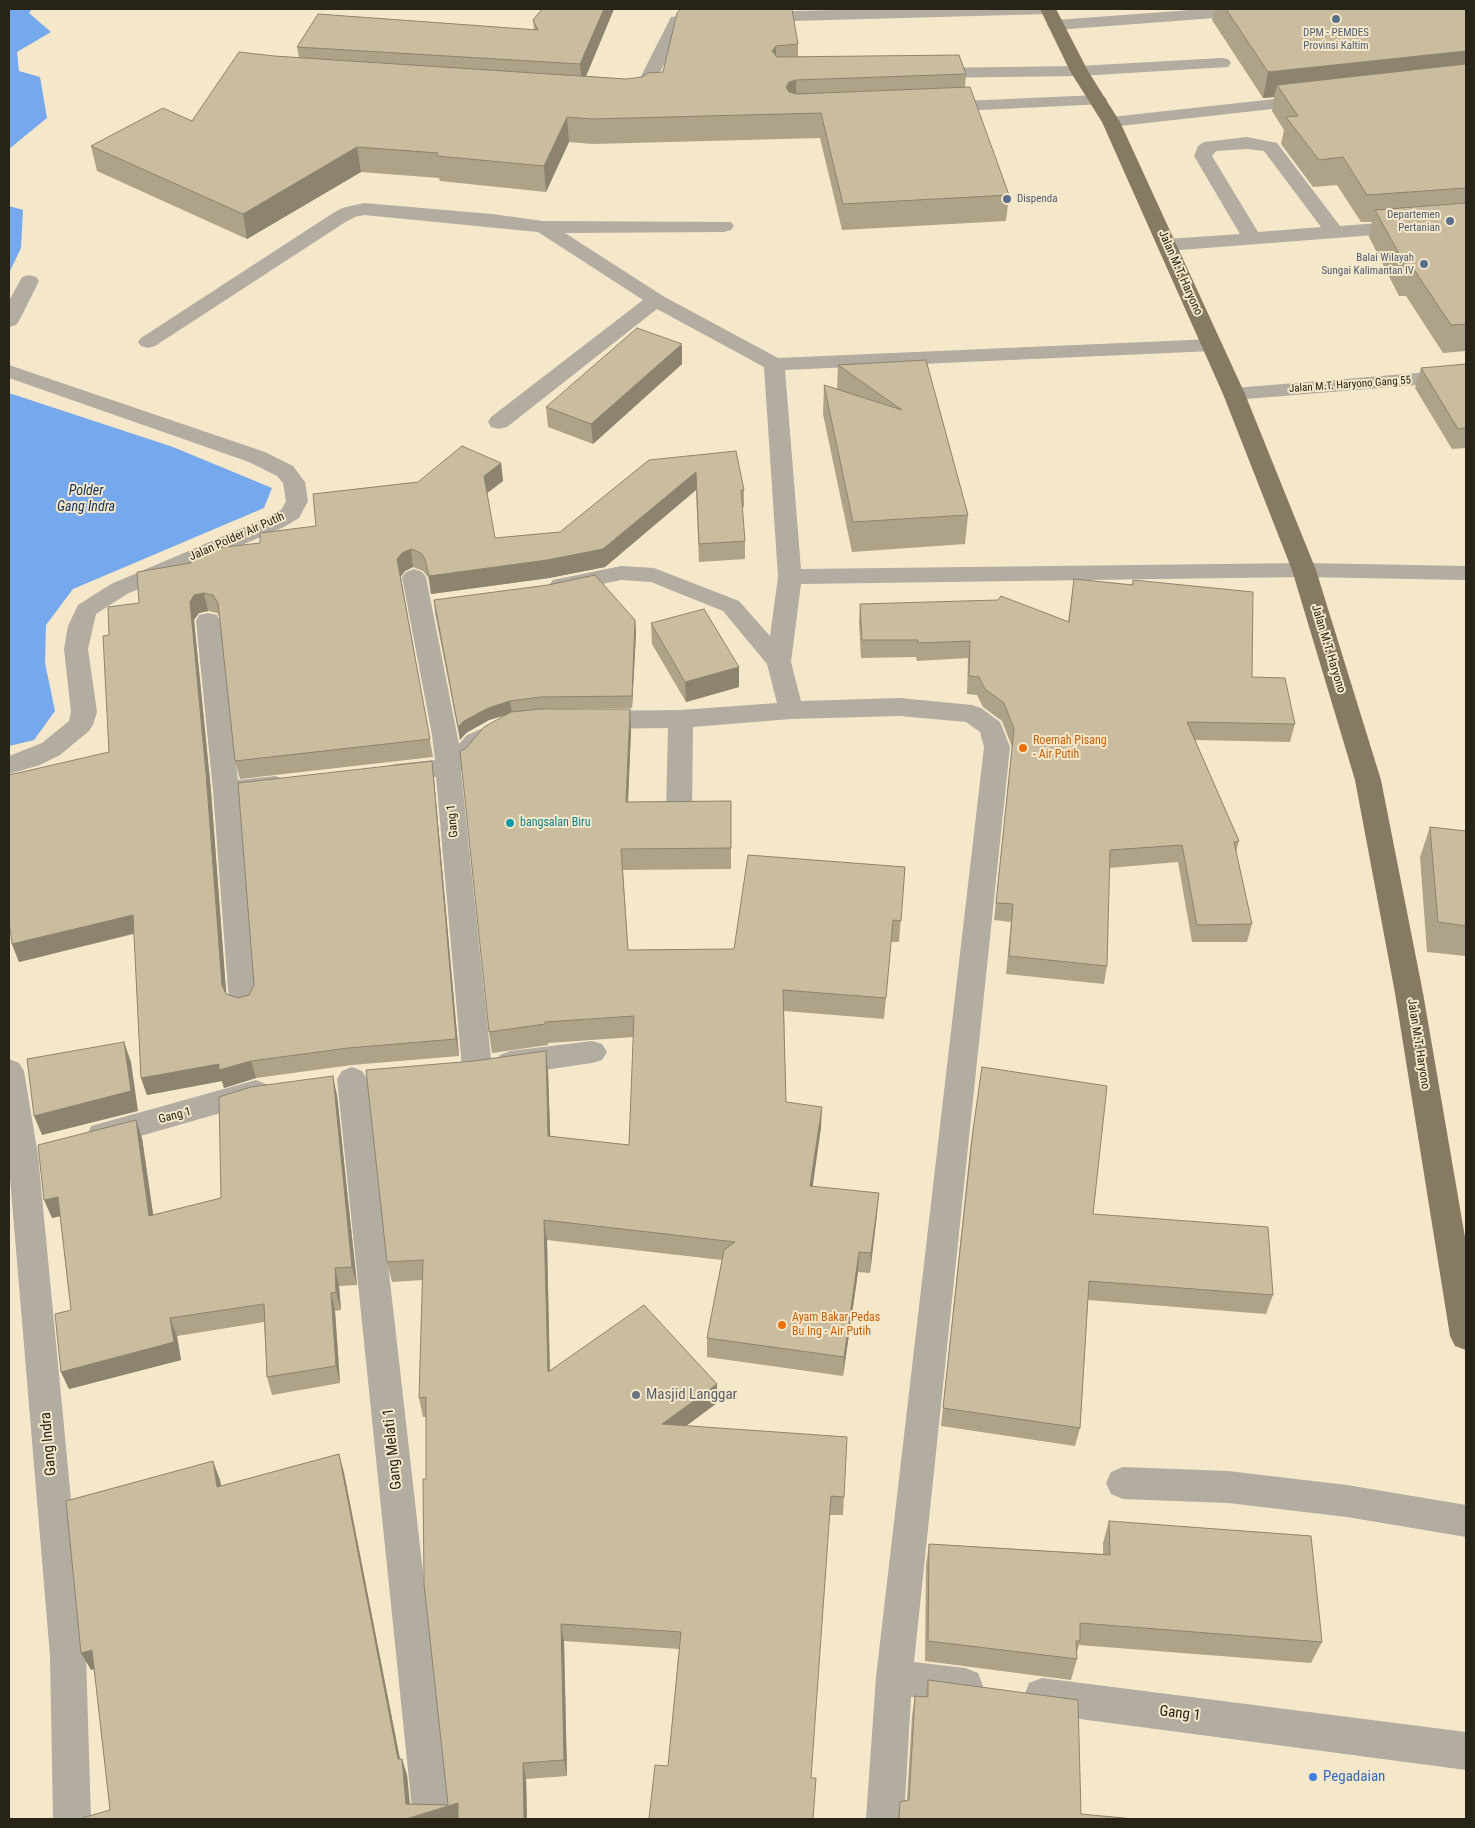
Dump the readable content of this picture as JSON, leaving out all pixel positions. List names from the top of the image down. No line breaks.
{"streets":{"main road":["Jalan M.T. Haryono"],"street":["Jalan M.T. Haryono Gang 55","Jalan Polder Air Putih","Gang 1","Gang Indra","Gang Melati 1"]},"crossings":[["Jalan M.T. Haryono","Jalan M.T. Haryono Gang 55"],["Gang 1","Gang Indra"]],"water":["Polder Gang Indra"],"places":["DPM - PEMDES Provinsi Kaltim","Dispenda","Departemen Pertanian","Balai Wilayah Sungai Kalimantan IV","Roemah Pisang - Air Putih","bangsalan Biru","Ayam Bakar Pedas Bu Ing - Air Putih","Masjid Langgar","Pegadaian"]}
